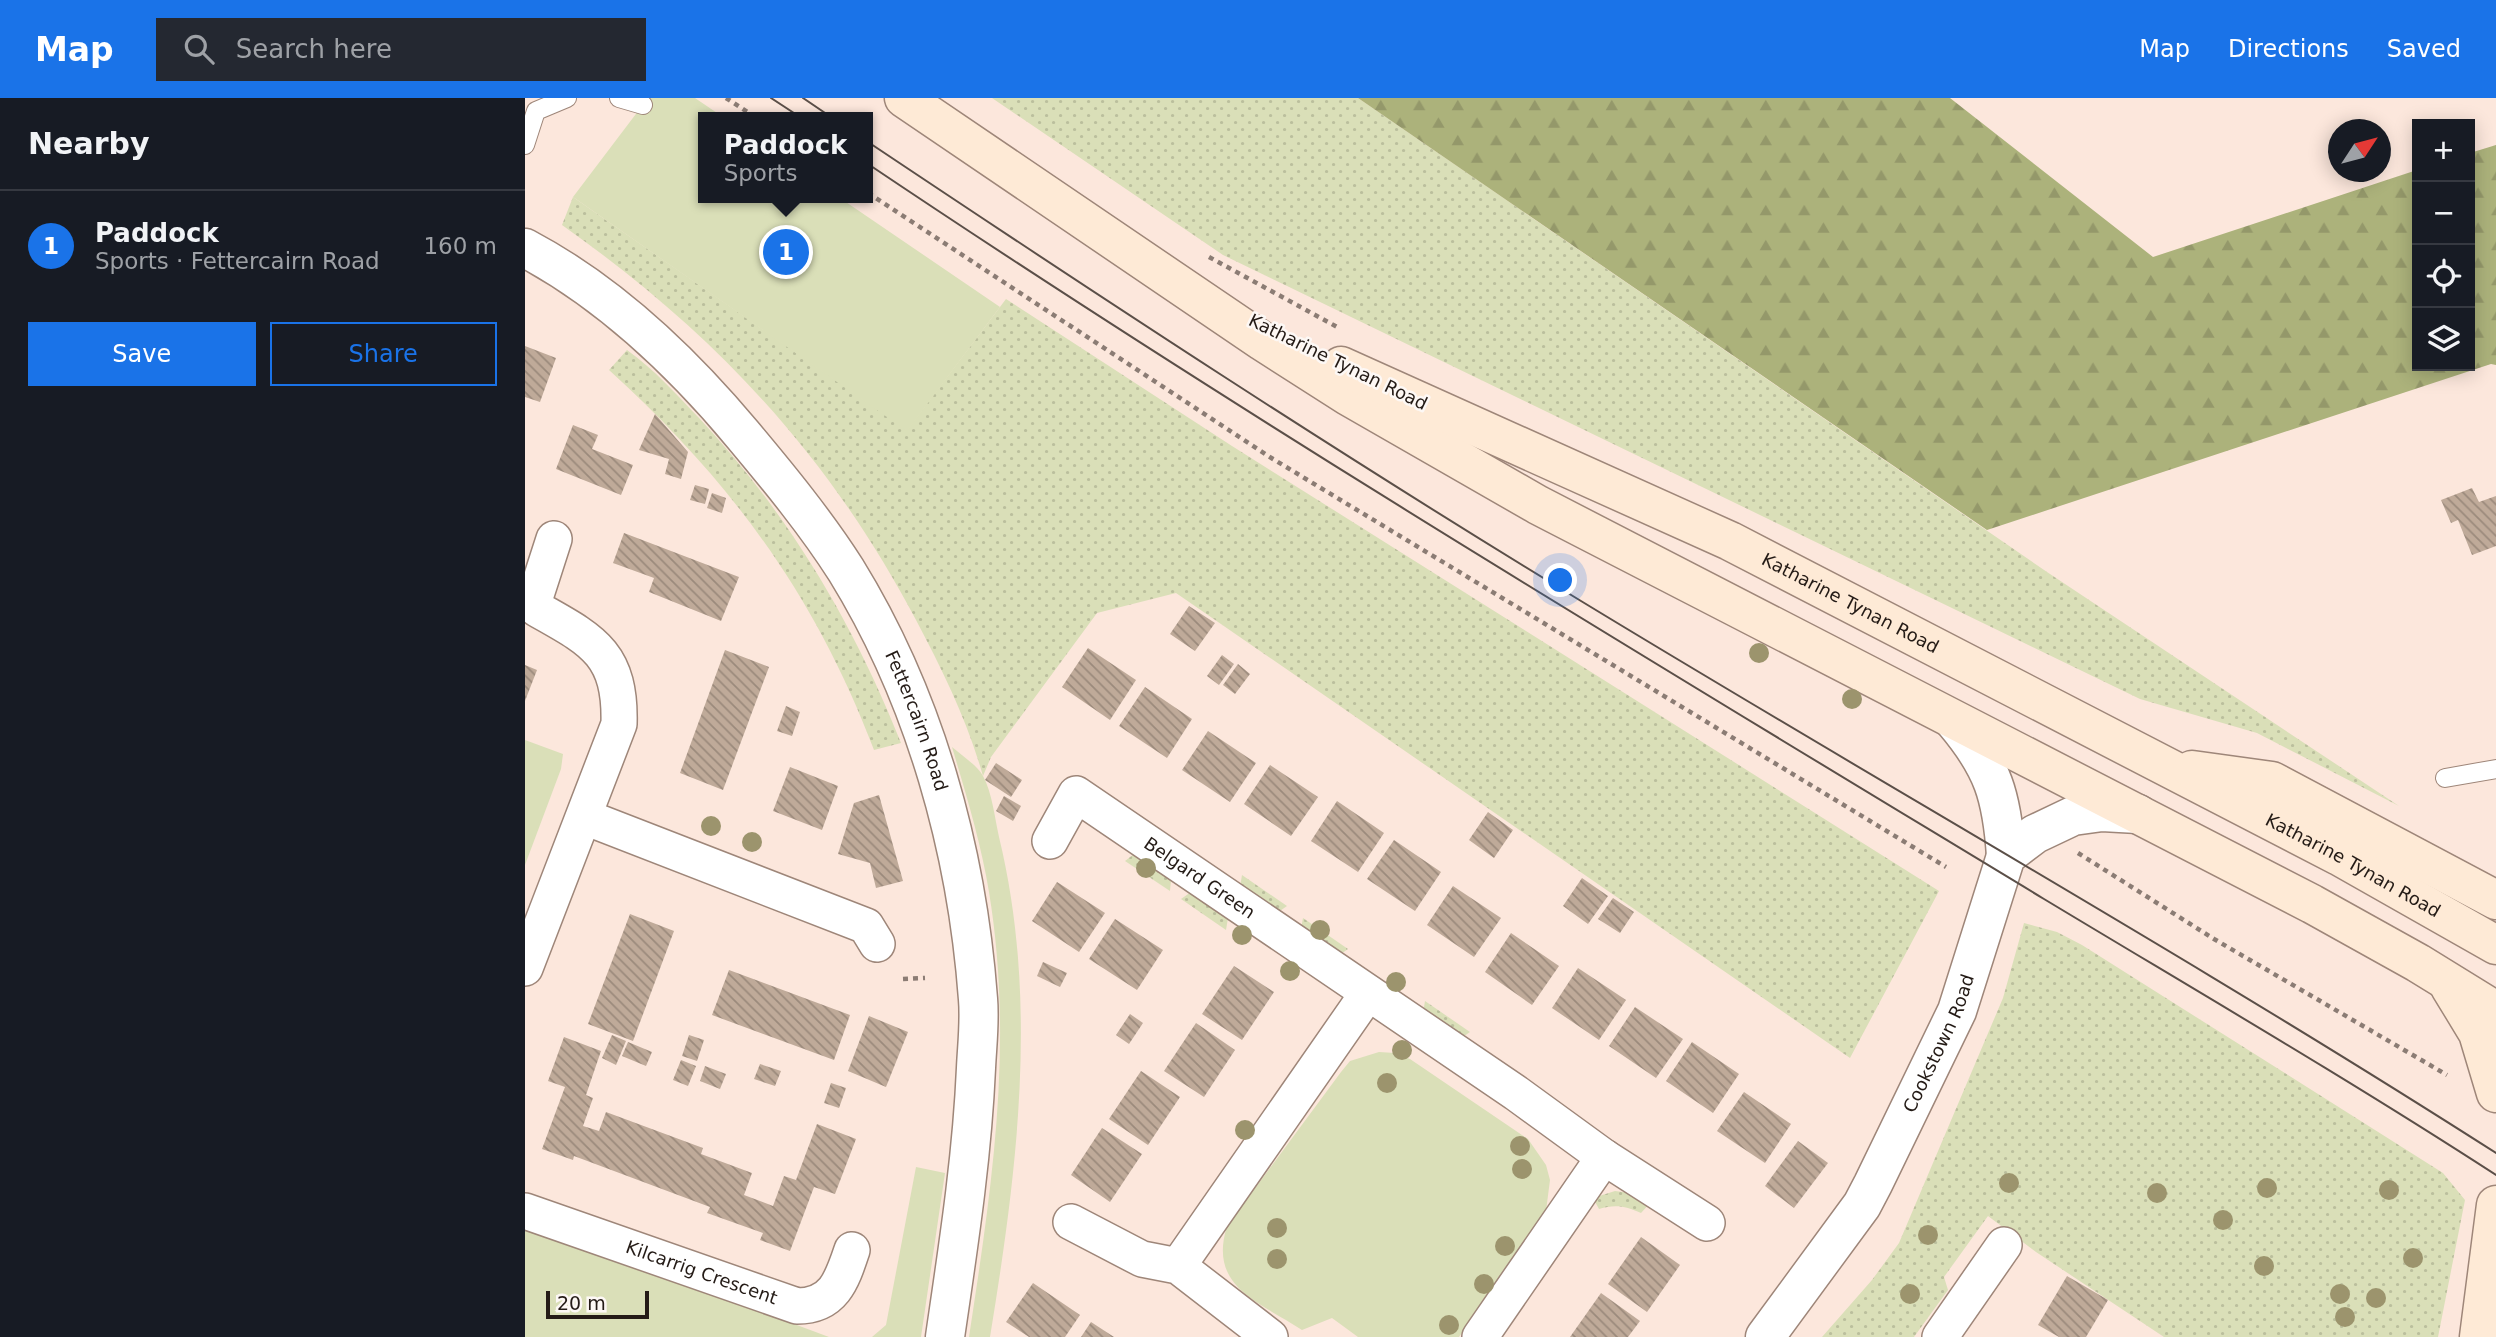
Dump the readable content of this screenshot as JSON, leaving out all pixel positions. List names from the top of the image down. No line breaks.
{"streets":{"main road":["Katharine Tynan Road"],"street":["Fettercairn Road","Belgard Green","Cookstown Road","Kilcarrig Crescent"]},"crossings":[["Katharine Tynan Road","Cookstown Road"]],"scale_bar":"20 m","north":"top right","page":{"header":"Map","search":"Search here","nav":["Map","Directions","Saved"],"heading":"Nearby","popup":["Paddock","Sports"],"map_buttons":["+","−"],"list":[{"mark":"1","name":"Paddock","note":"Sports · Fettercairn Road","value":"160 m"}],"pins":"1","buttons":["Save","Share"],"scale":"20 m"}}
